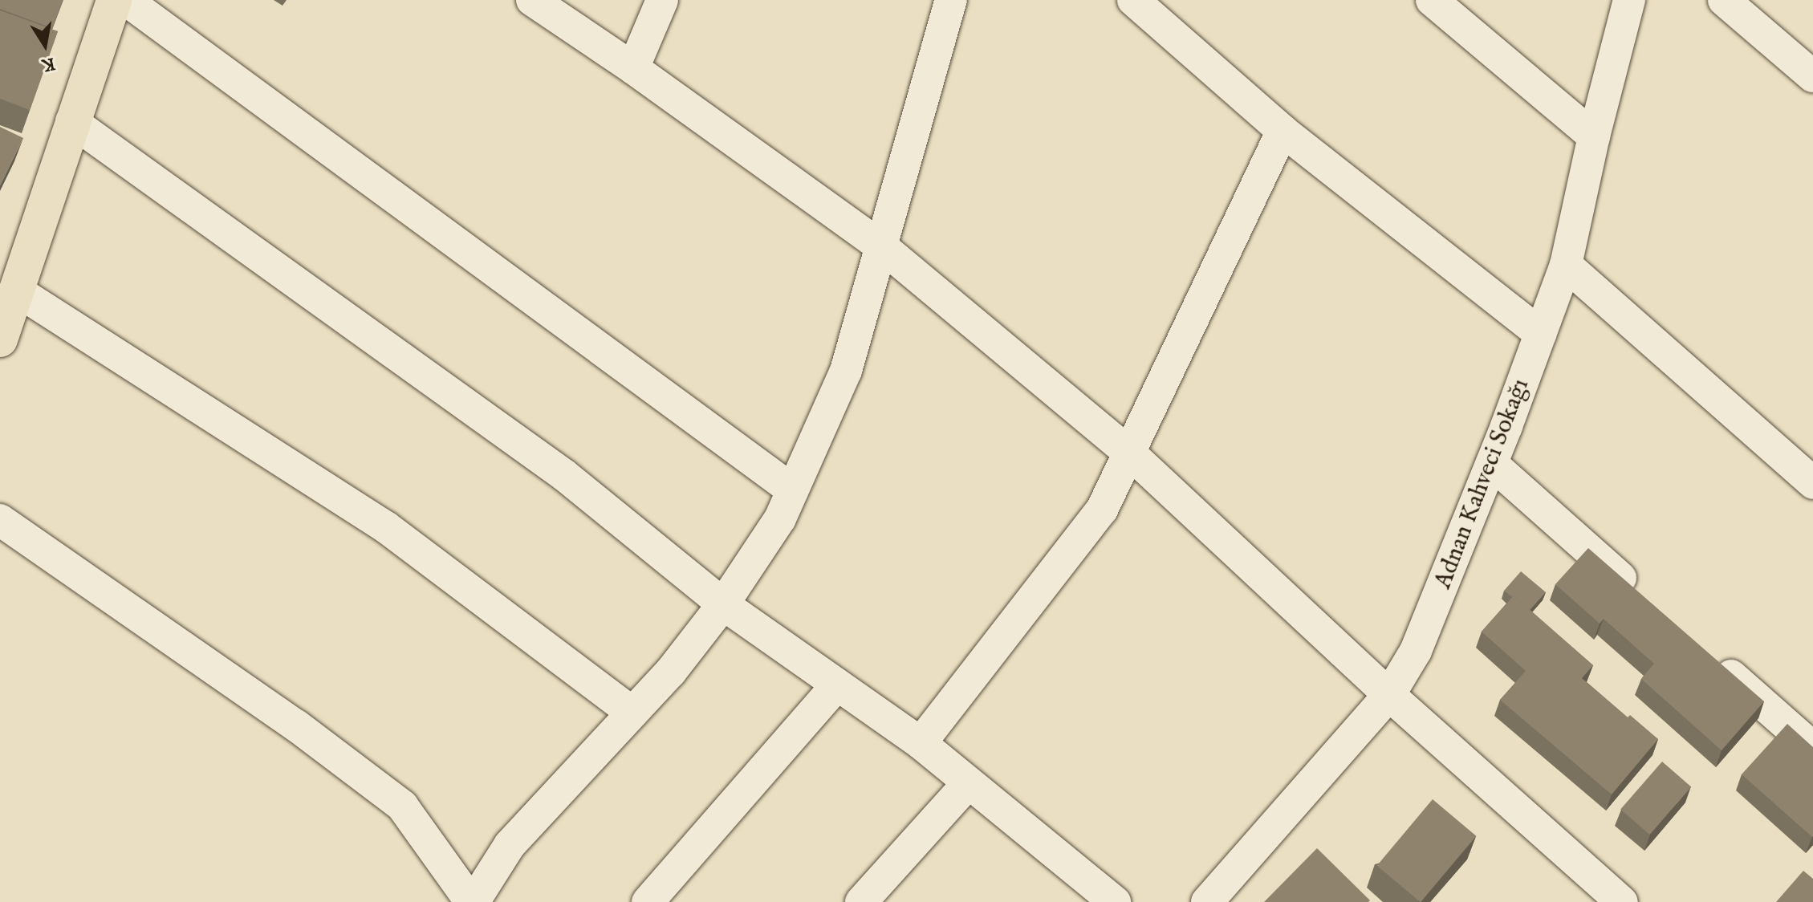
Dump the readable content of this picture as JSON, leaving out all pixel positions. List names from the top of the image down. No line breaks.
{"streets":{"street":["Adnan Kahveci Sokağı"]},"north":"bottom"}
